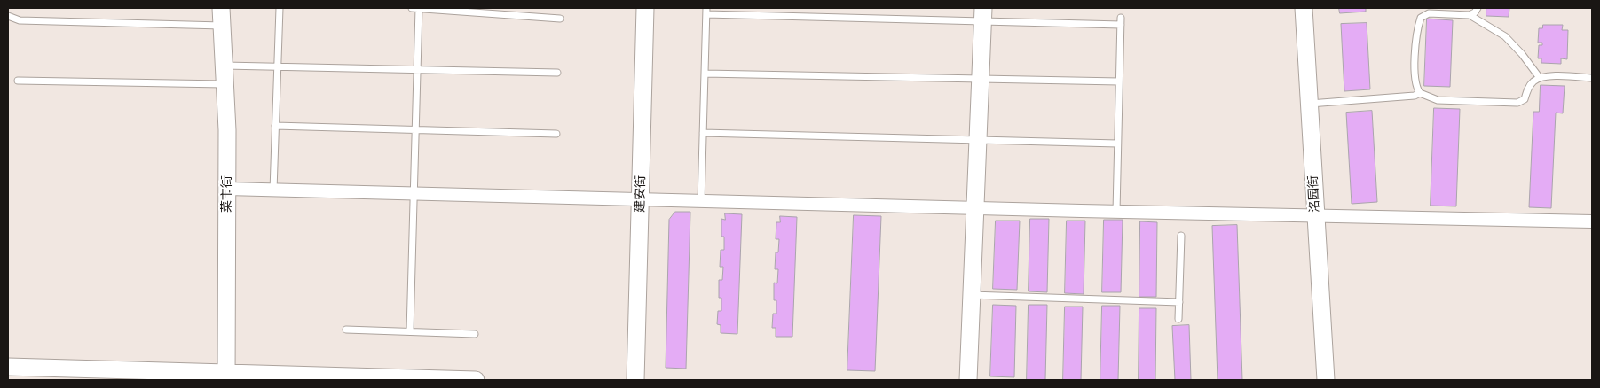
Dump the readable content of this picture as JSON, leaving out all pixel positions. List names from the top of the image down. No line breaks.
{"streets":{"street":["菜市街","建安街","洺园街"]}}
